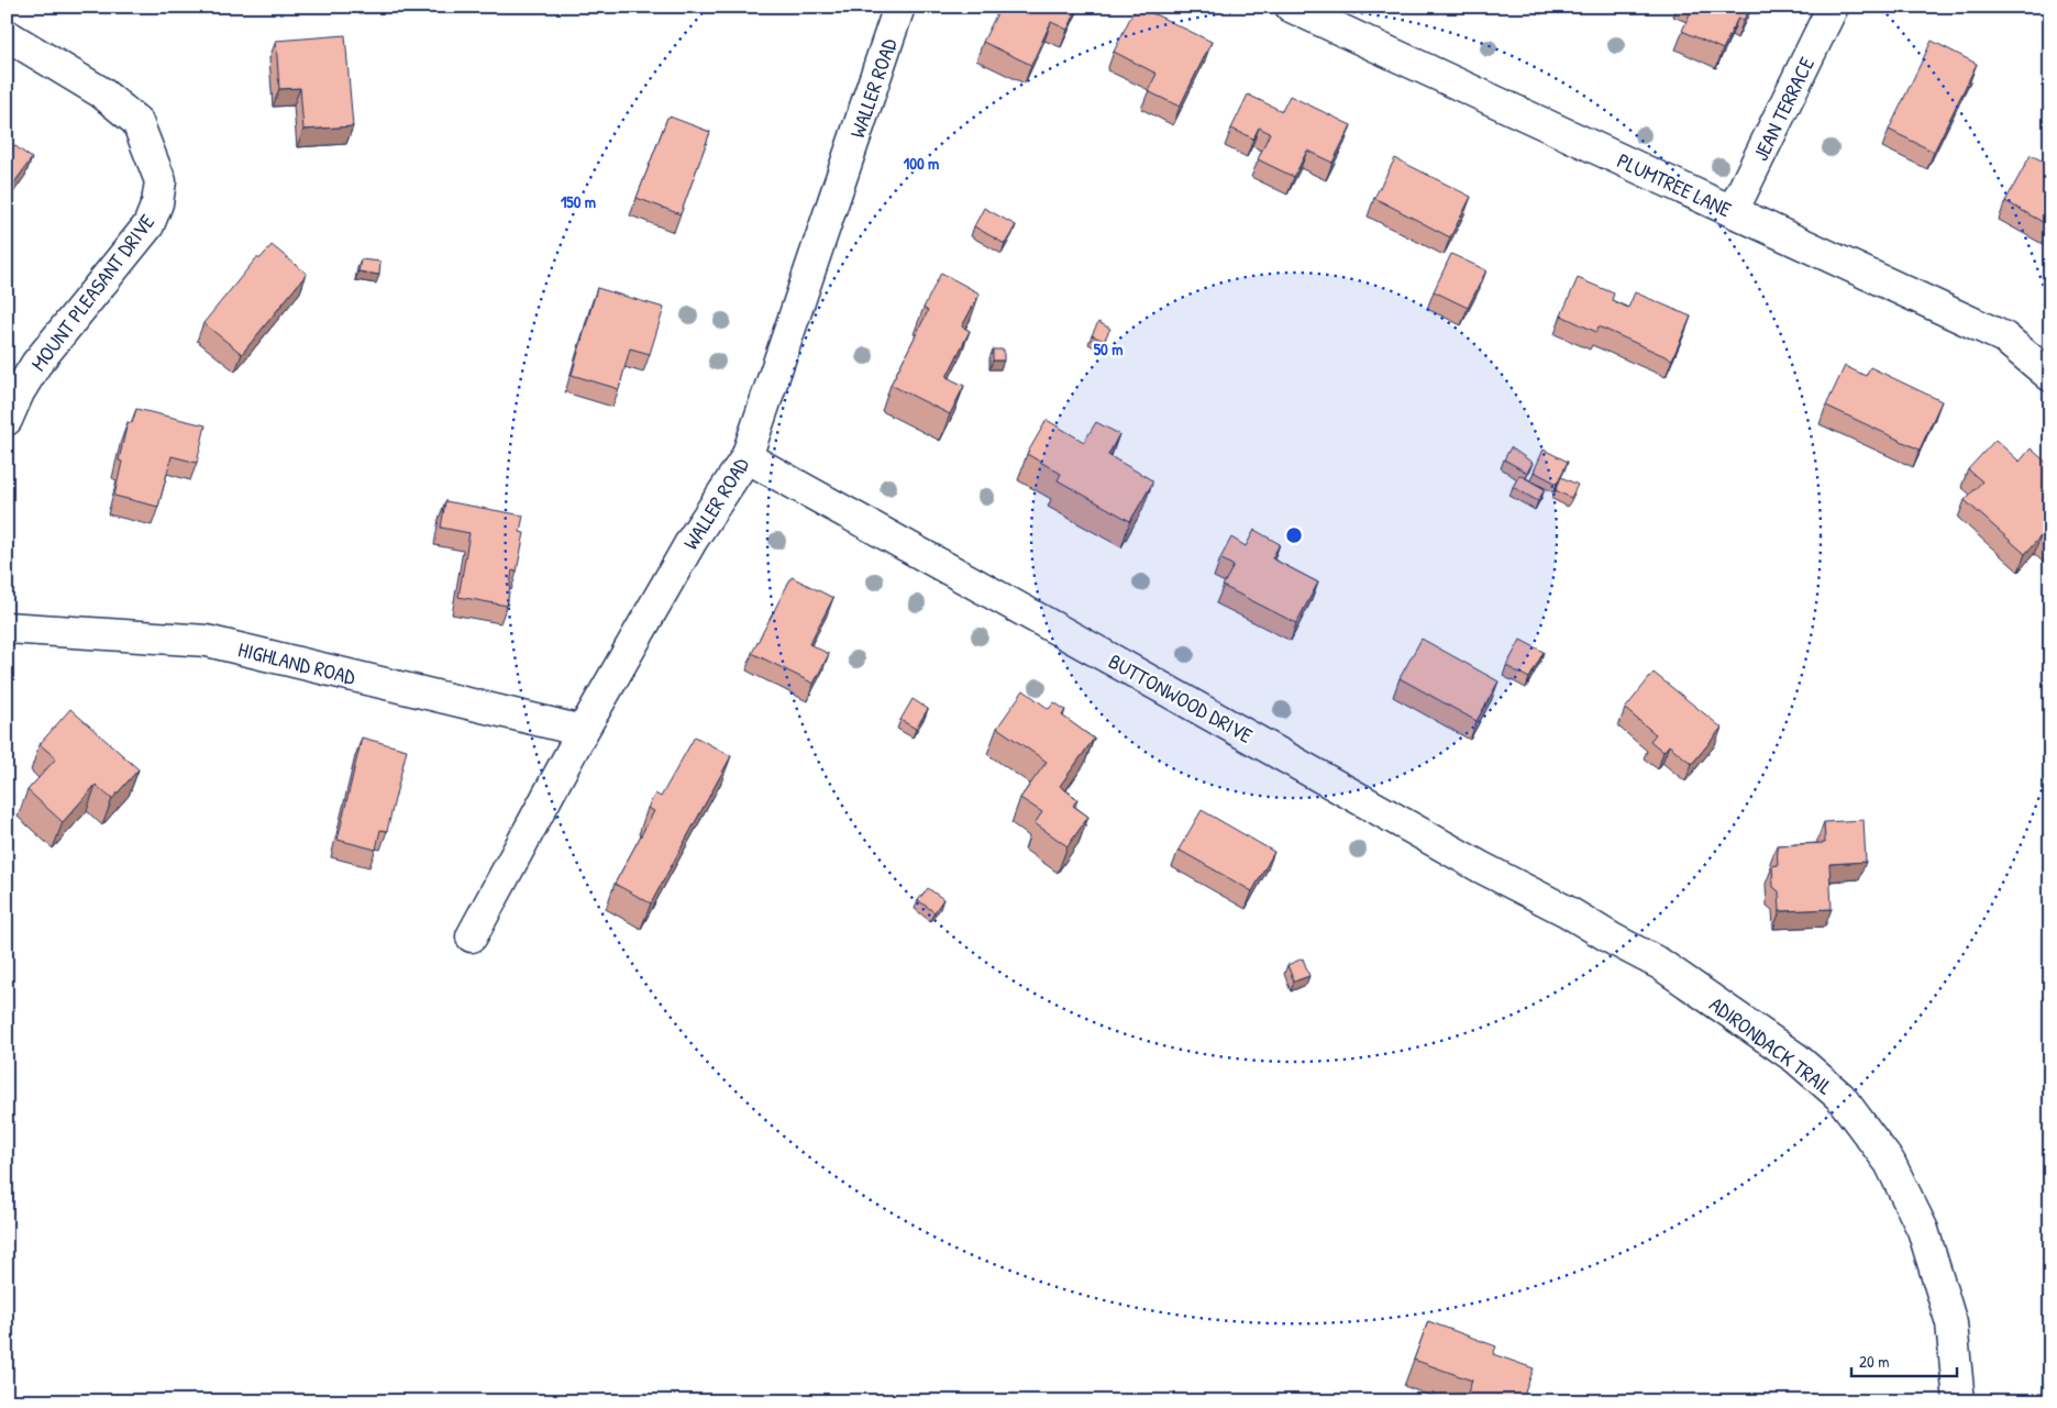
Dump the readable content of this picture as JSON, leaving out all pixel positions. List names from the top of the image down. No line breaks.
{"streets":{"street":["WALLER ROAD","JEAN TERRACE","PLUMTREE LANE","MOUNT PLEASANT DRIVE","HIGHLAND ROAD","BUTTONWOOD DRIVE","ADIRONDACK TRAIL"]},"crossings":[["WALLER ROAD","HIGHLAND ROAD"],["WALLER ROAD","BUTTONWOOD DRIVE"],["JEAN TERRACE","PLUMTREE LANE"],["BUTTONWOOD DRIVE","ADIRONDACK TRAIL"]],"scale_bar":"20 m","rings":["100 m","150 m","50 m"]}
